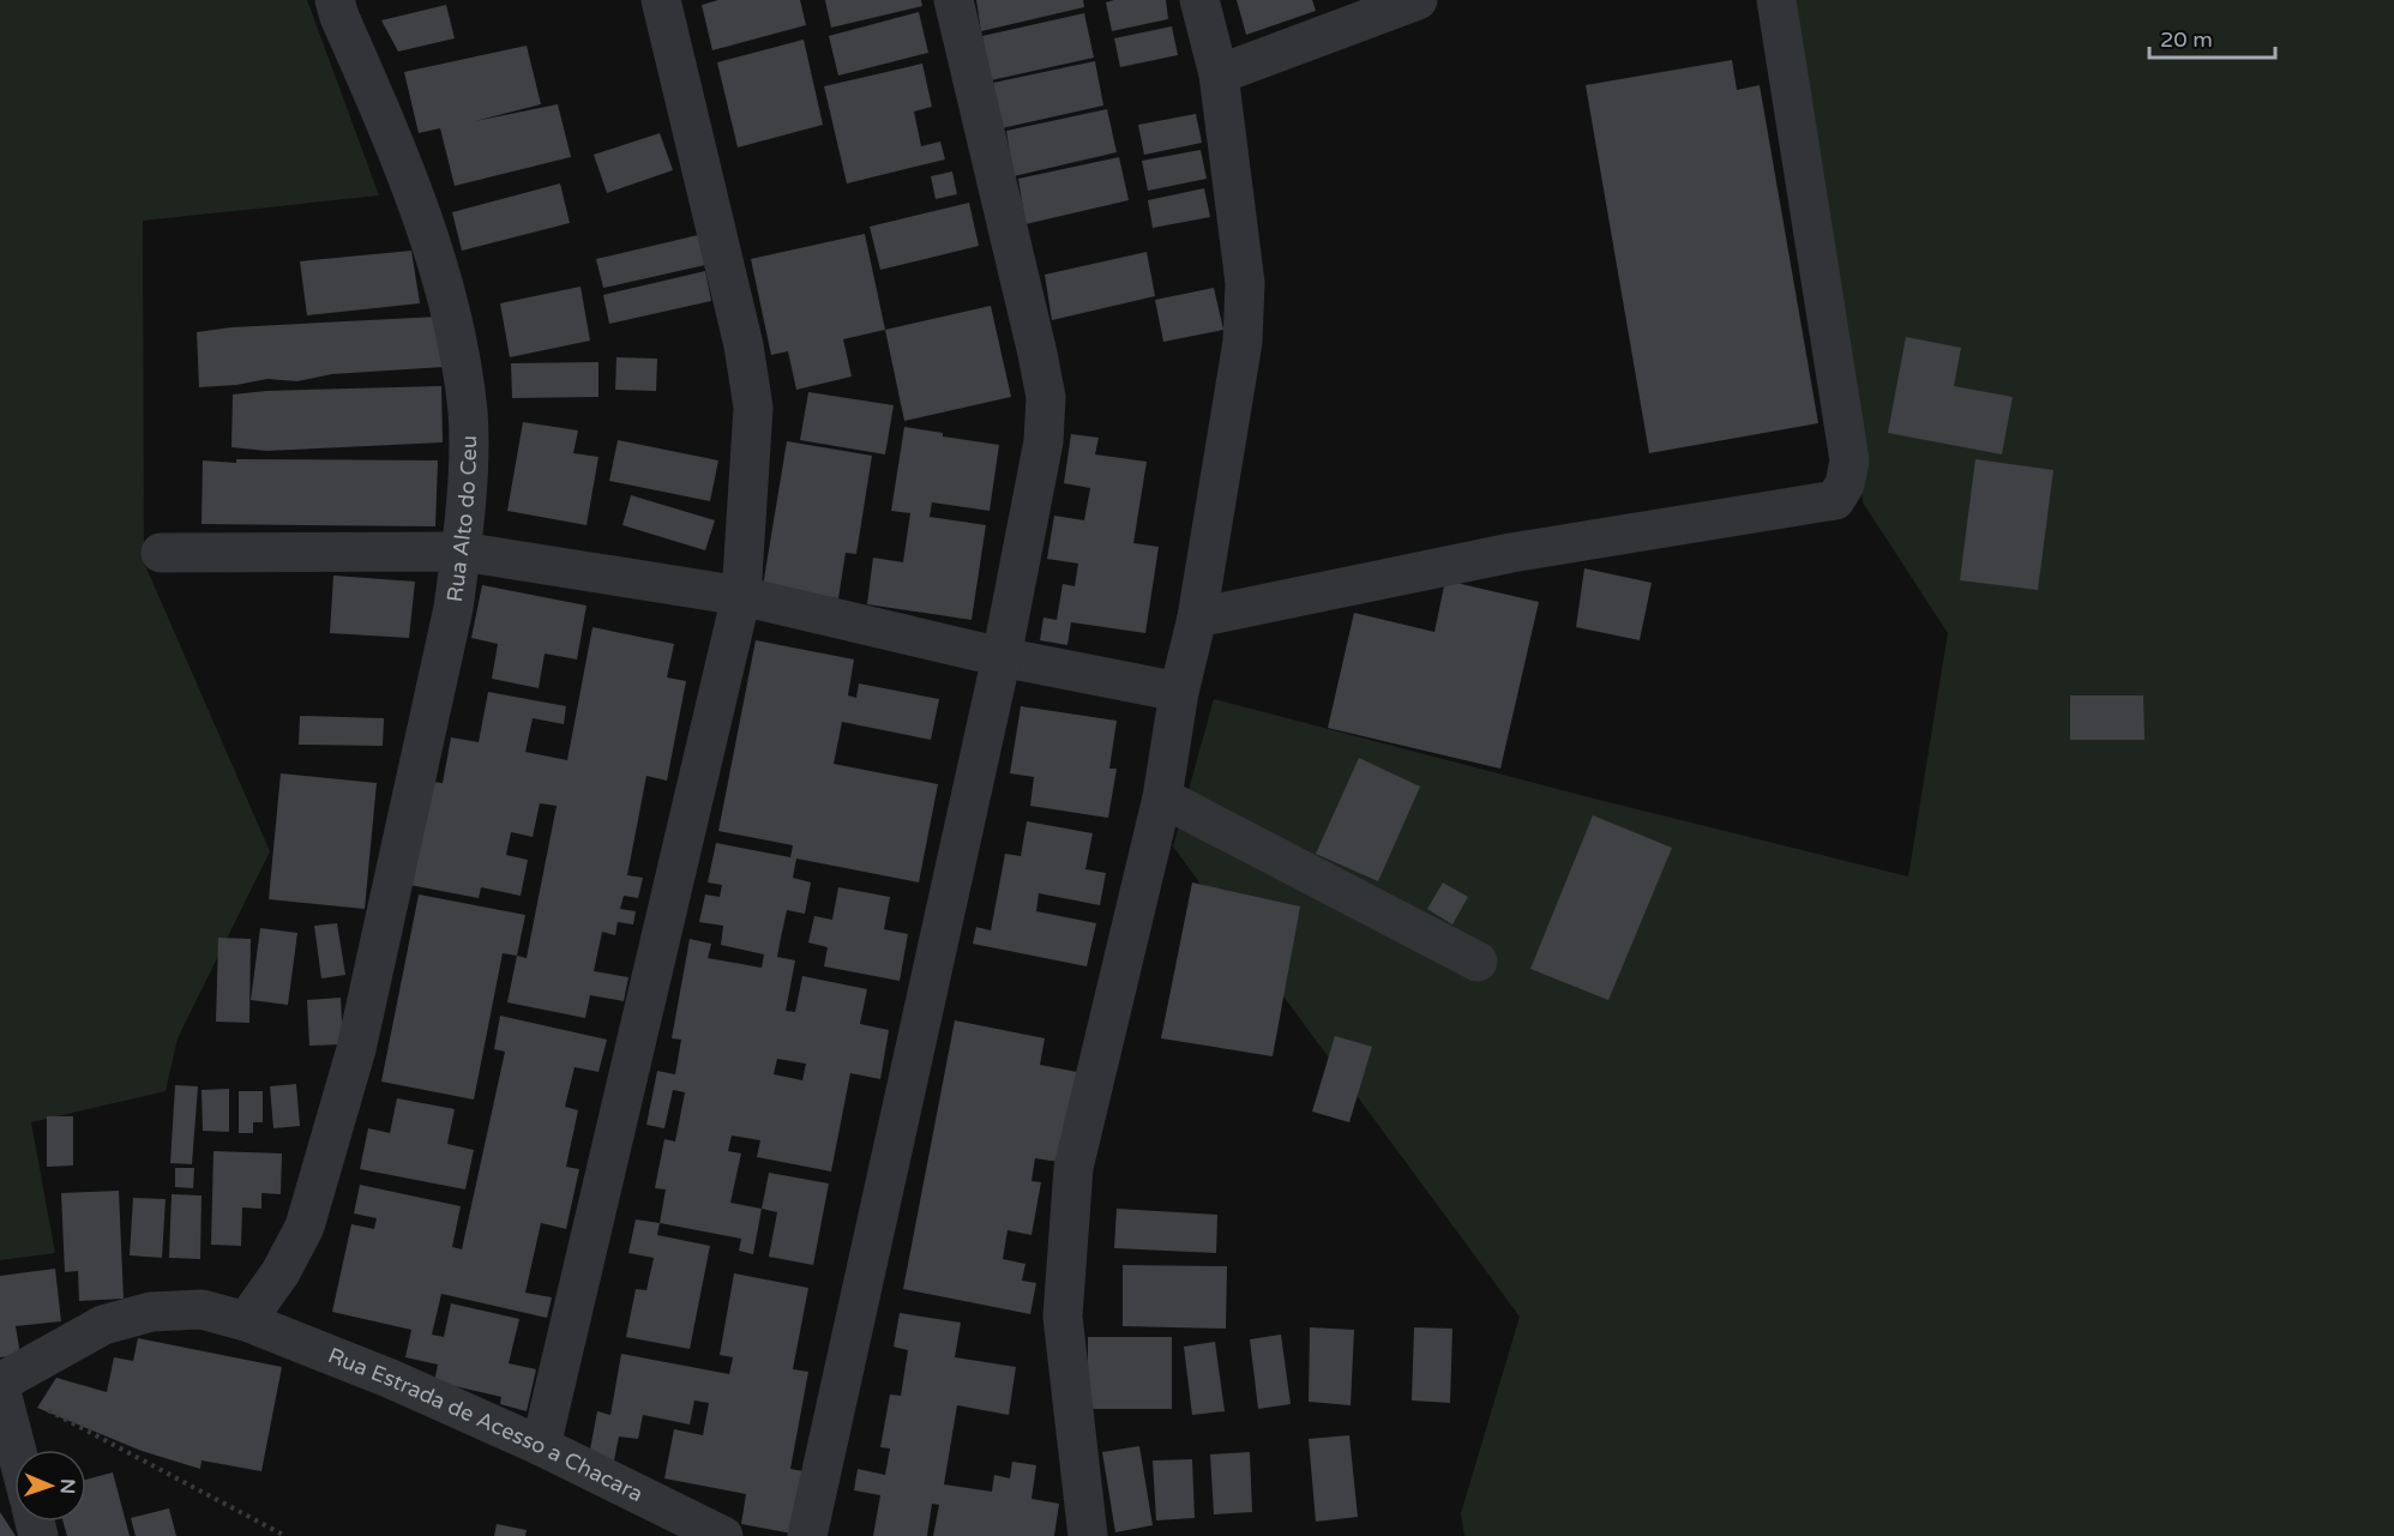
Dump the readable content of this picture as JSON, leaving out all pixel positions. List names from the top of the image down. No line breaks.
{"streets":{"street":["Rua Alto do Ceu","Rua Estrada de Acesso a Chacara"]},"crossings":[["Rua Alto do Ceu","Rua Estrada de Acesso a Chacara"]],"scale_bar":"20 m","north":"right"}
